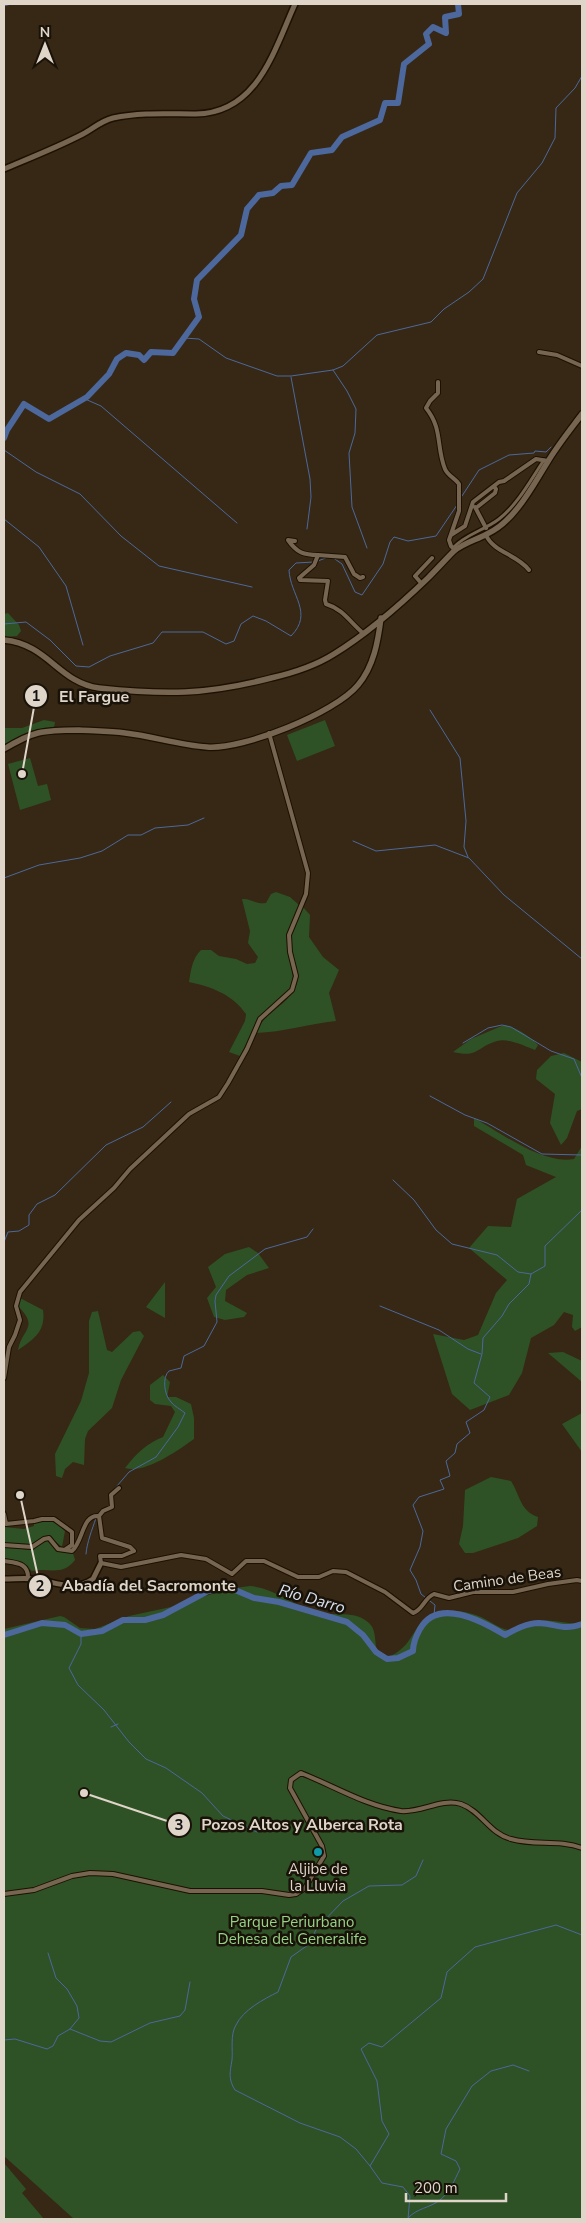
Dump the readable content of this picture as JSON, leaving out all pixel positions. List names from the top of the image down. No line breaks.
{"streets":{"street":["Camino de Beas"]},"water":["Río Darro"],"parks":["Parque Periurbano Dehesa del Generalife"],"places":["El Fargue","Abadía del Sacromonte","Pozos Altos y Alberca Rota","Aljibe de la Lluvia"],"scale_bar":"200 m","north":"top"}
